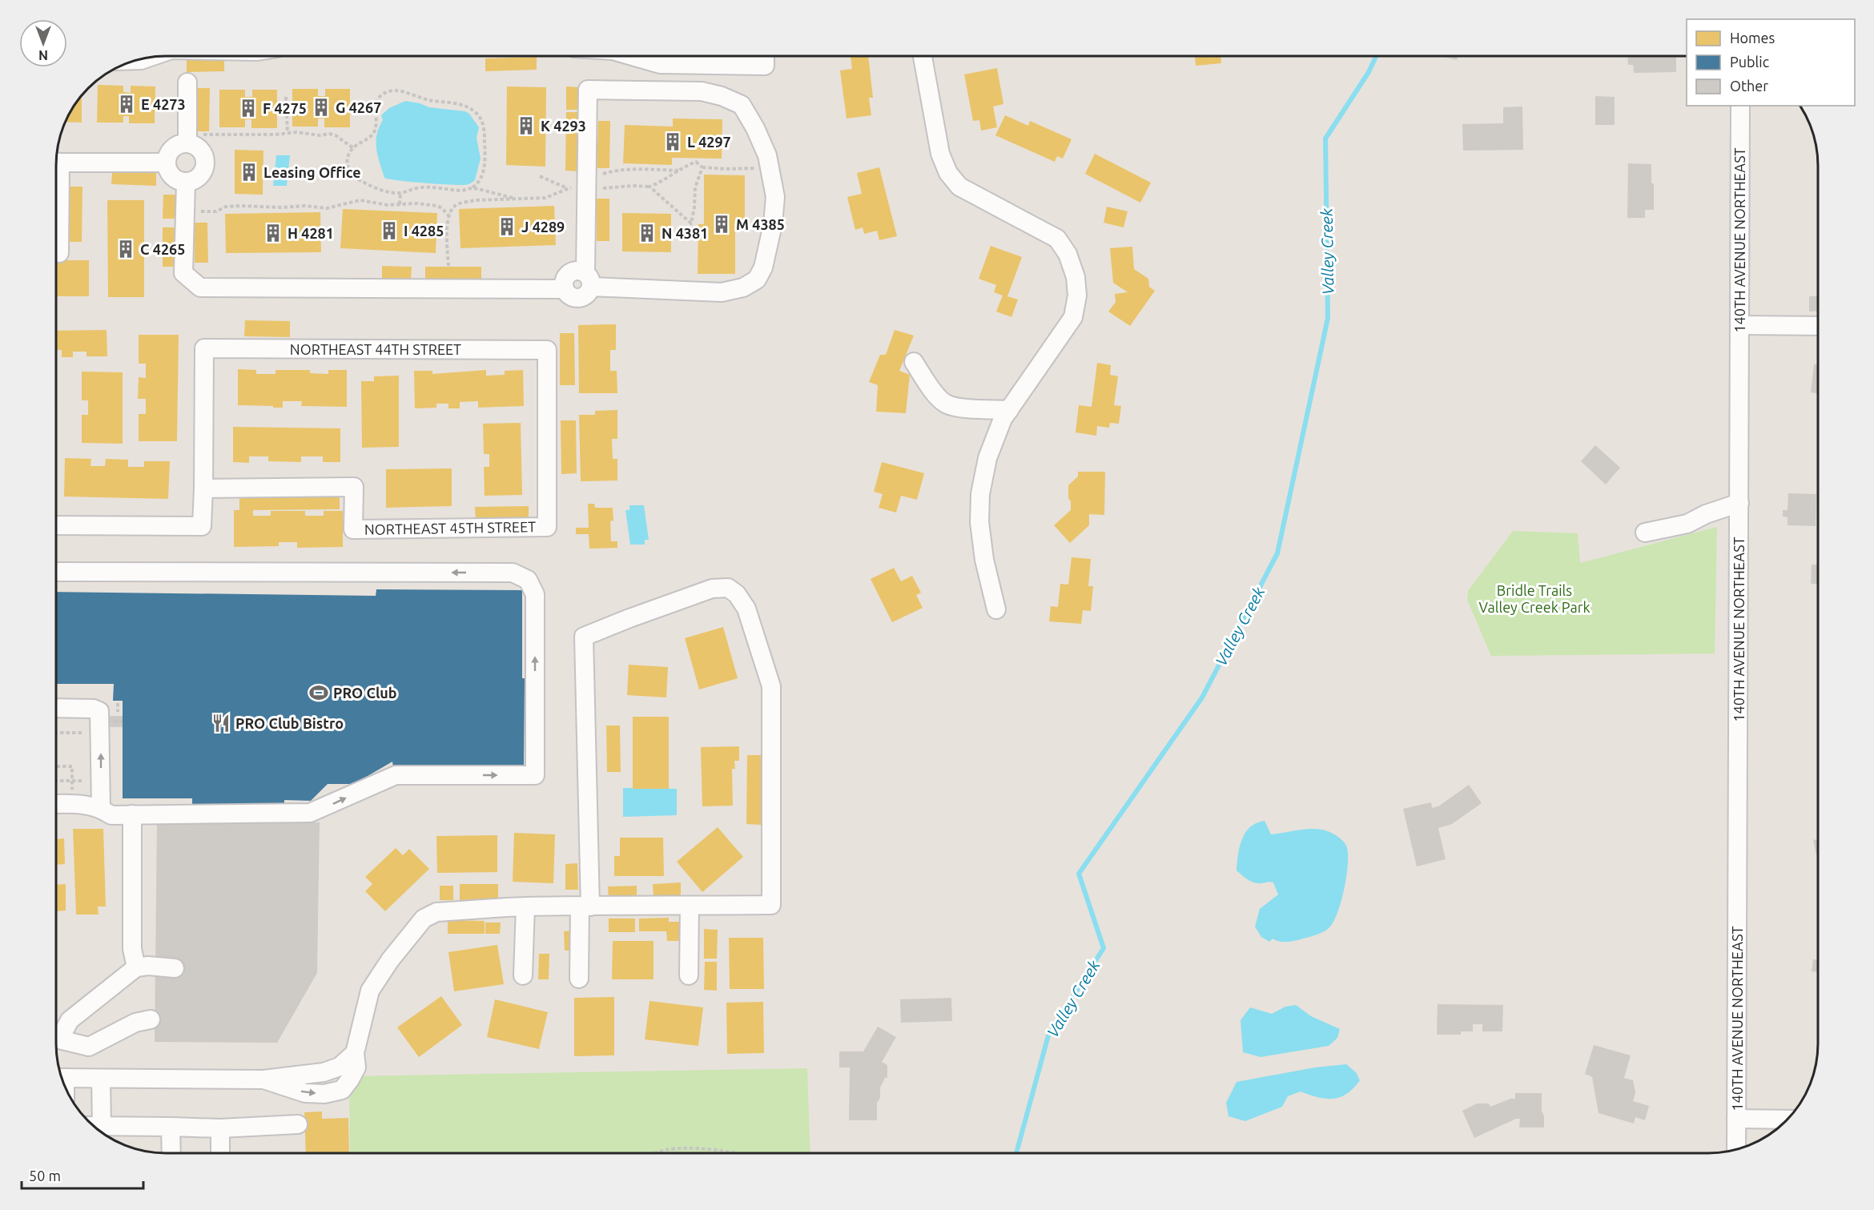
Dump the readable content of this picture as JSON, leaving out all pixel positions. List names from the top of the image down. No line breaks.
{"streets":{"street":["140TH AVENUE NORTHEAST","NORTHEAST 44TH STREET","NORTHEAST 45TH STREET"]},"crossings":[["NORTHEAST 44TH STREET","NORTHEAST 45TH STREET"]],"water":["Valley Creek"],"parks":["Bridle Trails Valley Creek Park"],"places":{"building":["E 4273","G 4267","F 4275","K 4293","L 4297","Leasing Office","M 4385","J 4289","I 4285","H 4281","N 4381","C 4265"],"sports":["PRO Club"],"restaurant":["PRO Club Bistro"]},"legend":["Homes","Public","Other"],"scale_bar":"50 m","north":"bottom"}
